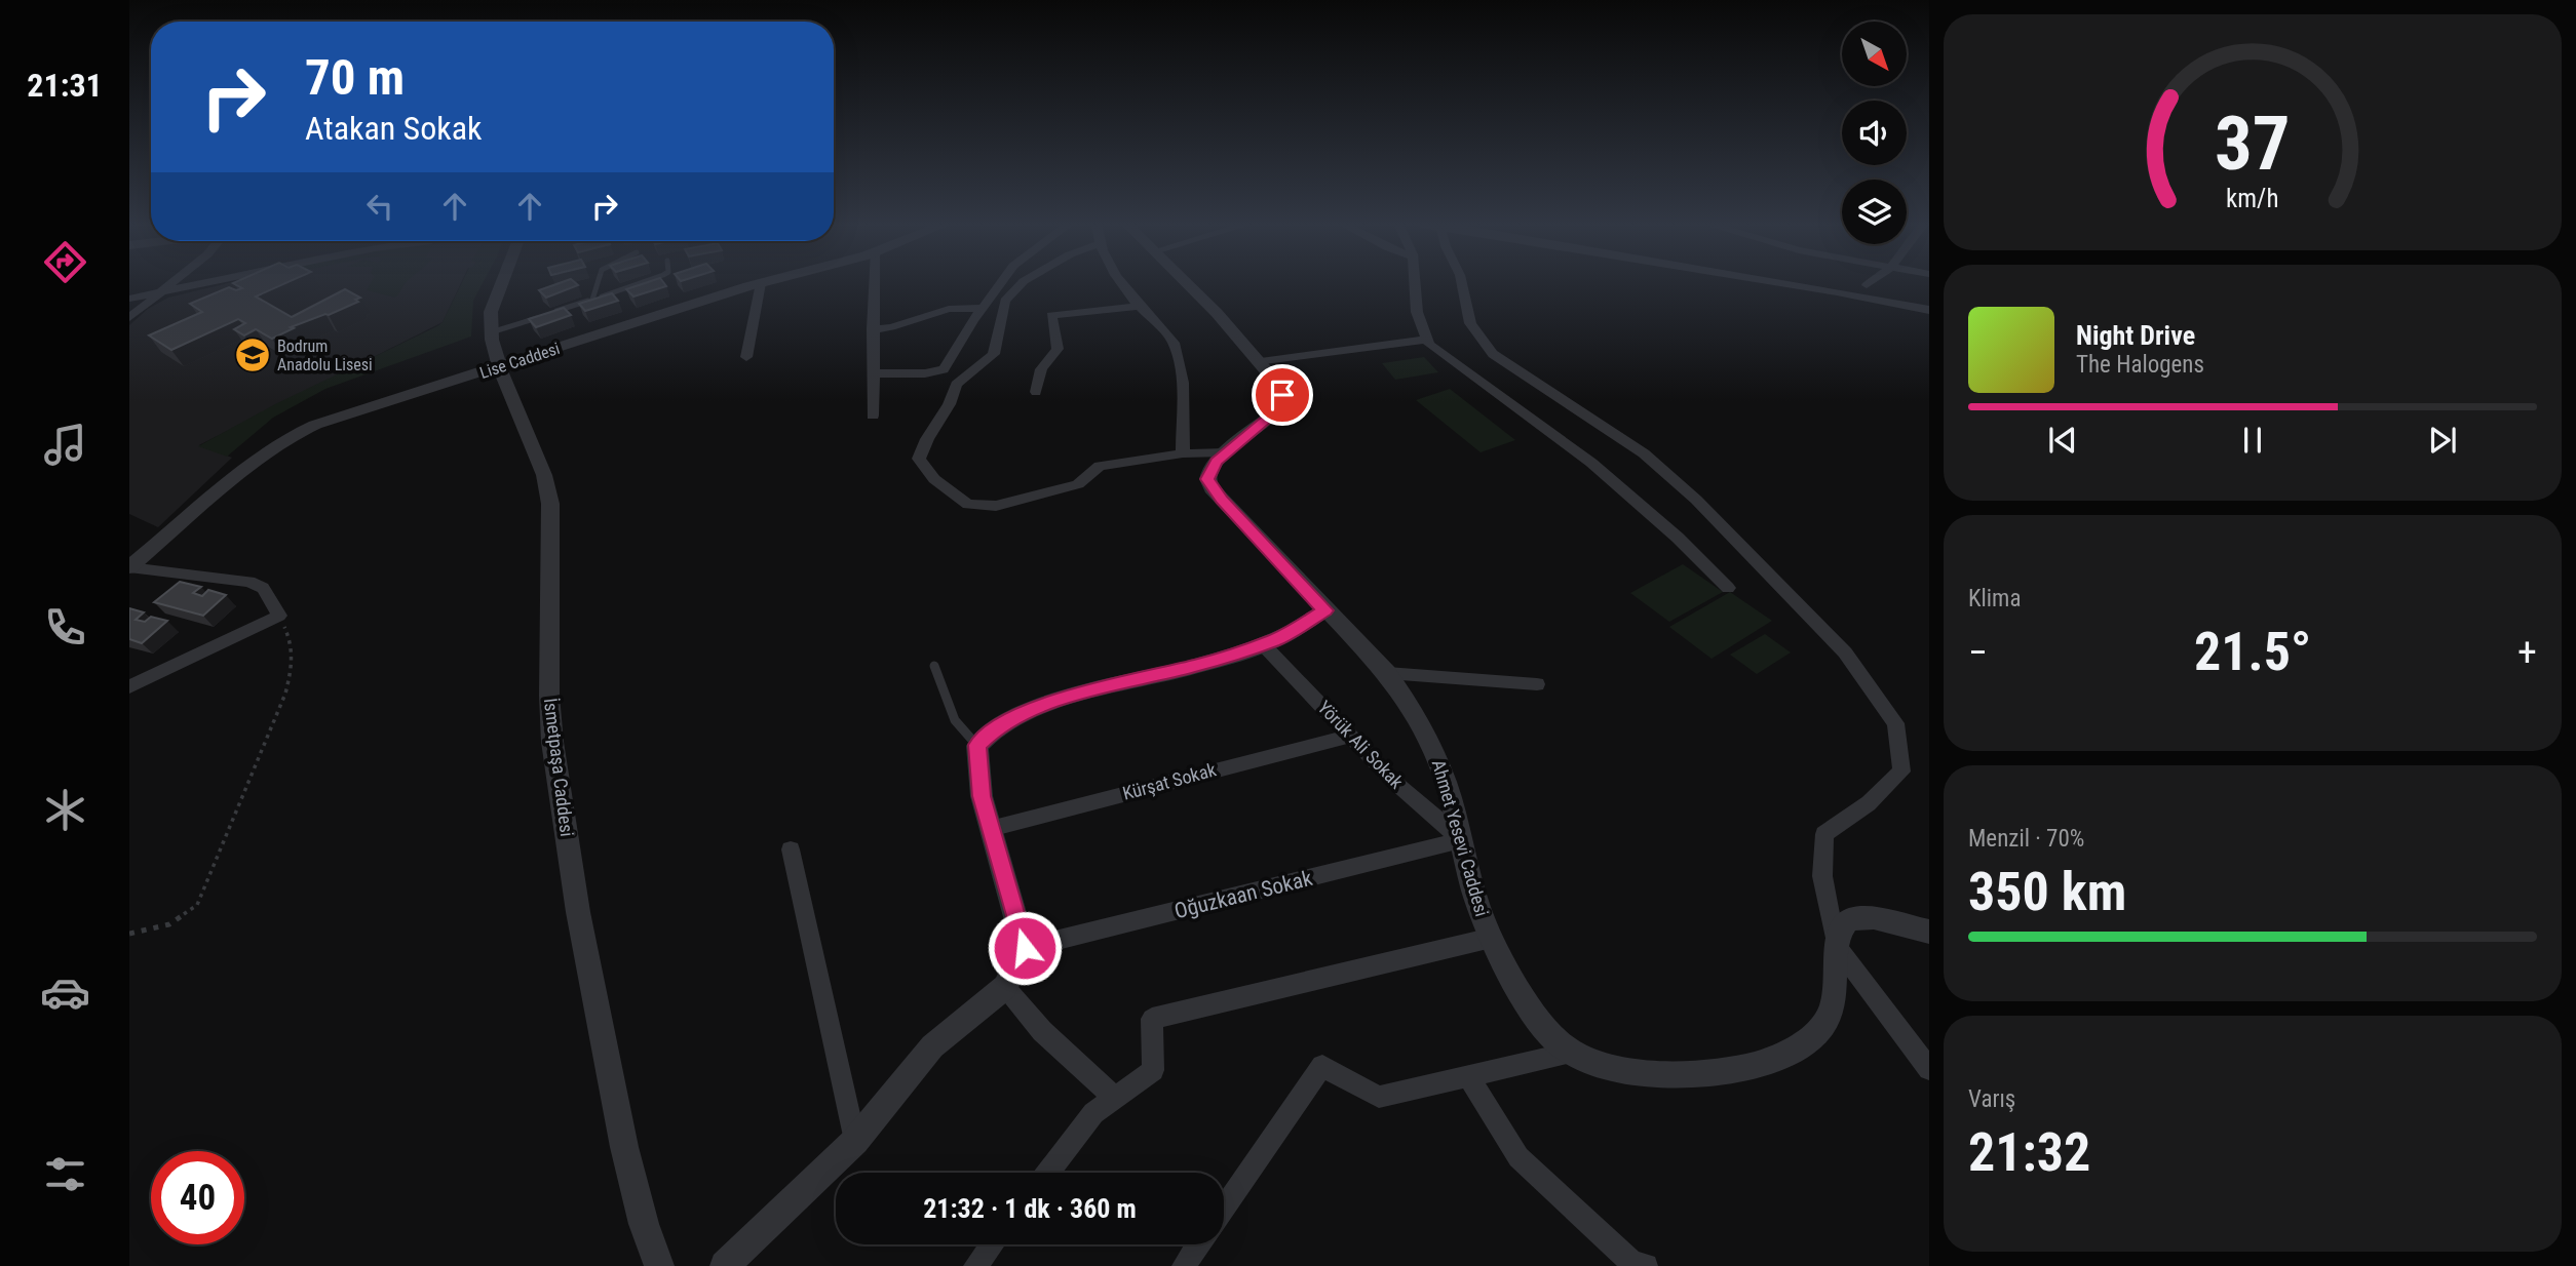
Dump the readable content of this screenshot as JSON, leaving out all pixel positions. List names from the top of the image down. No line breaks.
{"streets":{"street":["Lise Caddesi","Yörük Ali Sokak","İsmetpaşa Caddesi","Kürşat Sokak","Ahmet Yesevi Caddesi","Oğuzkaan Sokak"]},"crossings":[["Lise Caddesi","İsmetpaşa Caddesi"],["Yörük Ali Sokak","Kürşat Sokak"],["Yörük Ali Sokak","Ahmet Yesevi Caddesi"],["Yörük Ali Sokak","Oğuzkaan Sokak"],["Ahmet Yesevi Caddesi","Oğuzkaan Sokak"]],"places":{"school or university":["Bodrum Anadolu Lisesi"]},"north":"bottom right","page":{"tabs":"21:31","turn":["70 m","Atakan Sokak"],"song":["Night Drive","The Halogens"],"tile":["Klima",["Menzil · 70%","350 km"],["Varış","21:32"]],"heat":["−","21.5°","+"],"limit":"40","trip":"21:32 · 1 dk · 360 m","gauge":["37","km/h"]}}
